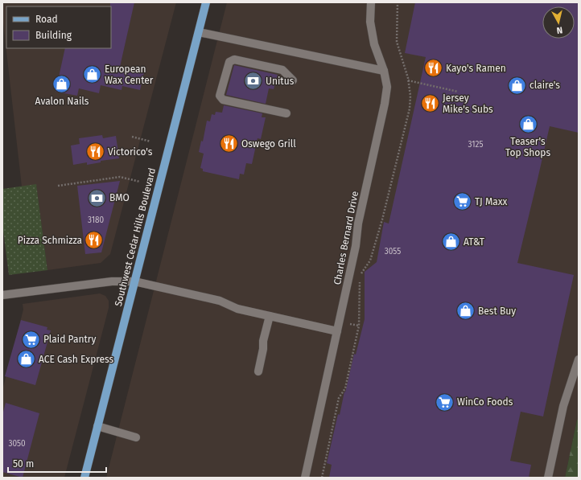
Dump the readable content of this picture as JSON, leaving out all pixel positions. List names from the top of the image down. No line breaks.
{"streets":{"main road":["Southwest Cedar Hills Boulevard"],"street":["Charles Bernard Drive"]},"places":{"restaurant":["Kayo's Ramen","Jersey Mike's Subs","Oswego Grill","Victorico's","Pizza Schmizza"],"shop":["European Wax Center","Avalon Nails","claire's","Teaser's Top Shops","AT&T","Best Buy","ACE Cash Express"],"bank":["Unitus","BMO"],"supermarket":["TJ Maxx","Plaid Pantry","WinCo Foods"]},"house_numbers":["3125","3180","3055","3050"],"legend":["Road","Building"],"scale_bar":"50 m","north":"bottom"}
